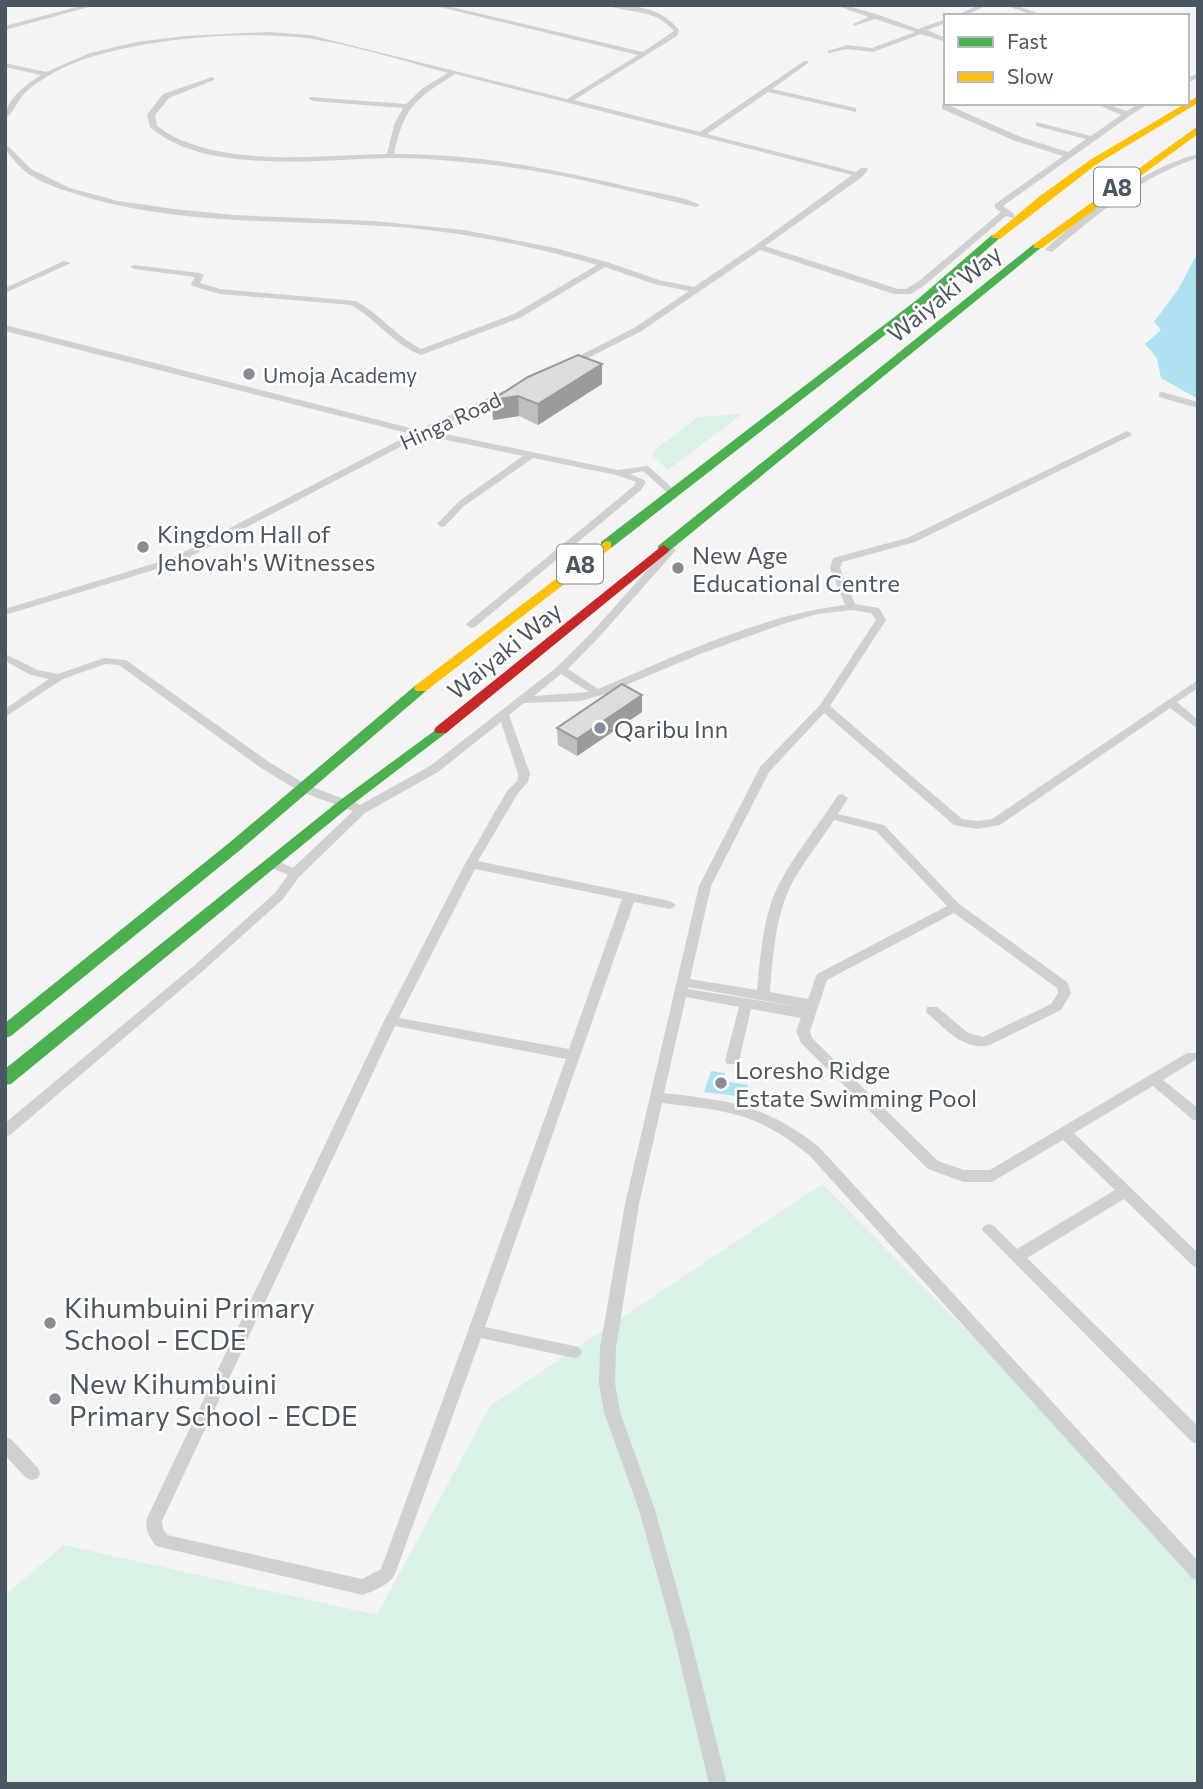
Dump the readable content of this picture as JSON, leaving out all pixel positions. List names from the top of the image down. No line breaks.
{"streets":{"highway":["A8","Waiyaki Way"],"street":["Hinga Road"]},"places":["Umoja Academy","Kingdom Hall of Jehovah's Witnesses","New Age Educational Centre","Qaribu Inn","Loresho Ridge Estate Swimming Pool","Kihumbuini Primary School - ECDE","New Kihumbuini Primary School - ECDE"],"legend":["Fast","Slow"]}
